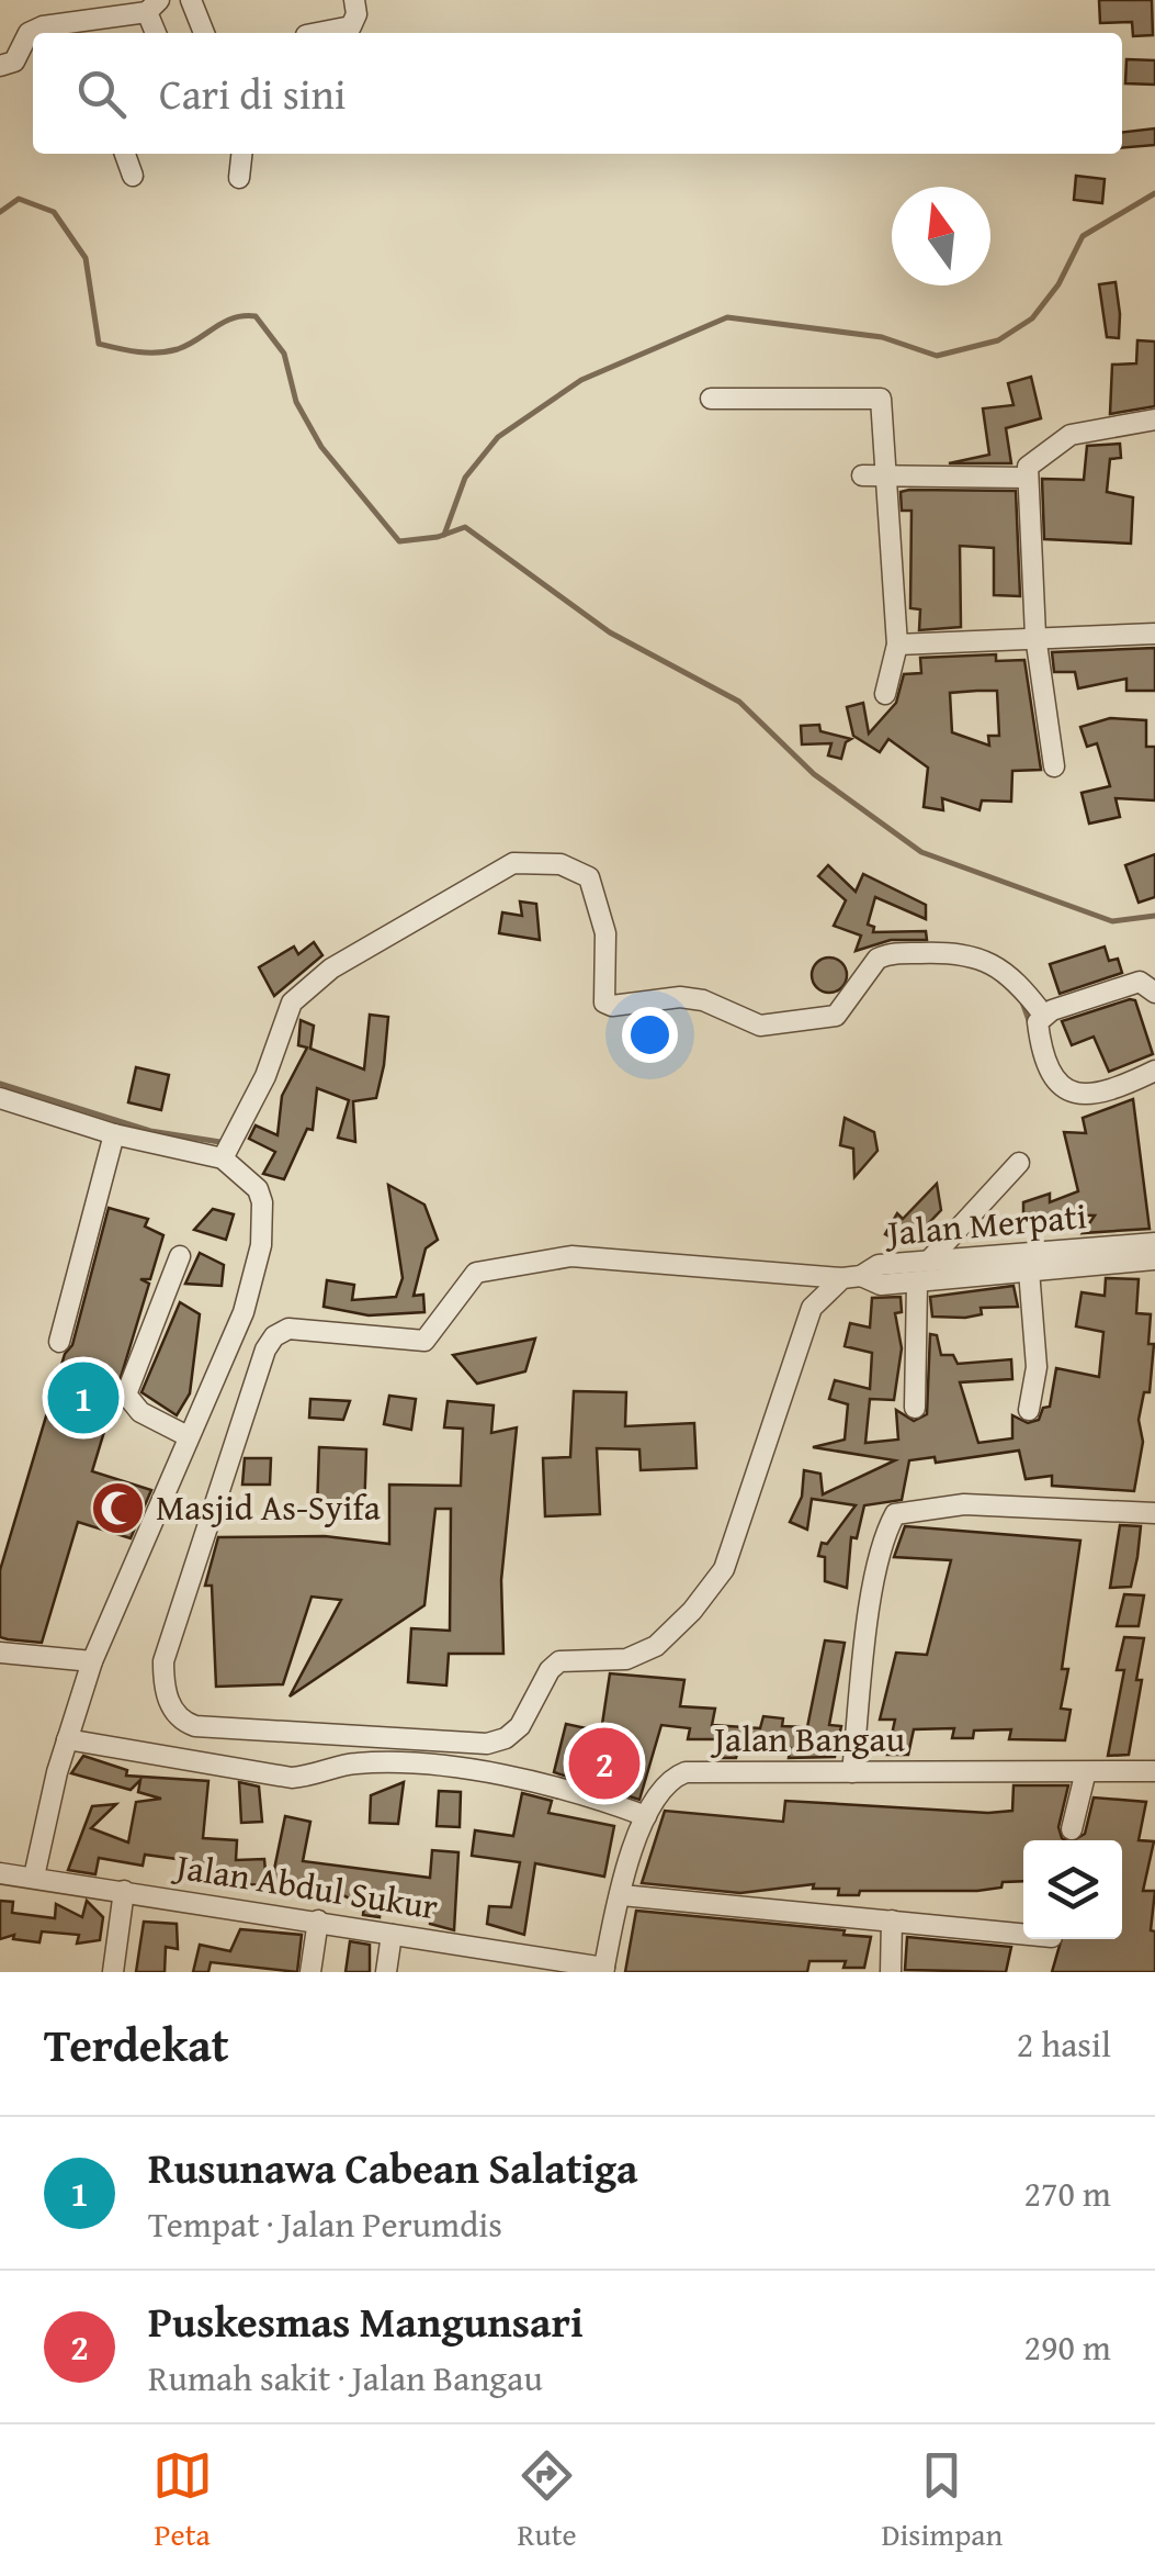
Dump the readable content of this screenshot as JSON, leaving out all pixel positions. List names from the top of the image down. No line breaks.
{"streets":{"street":["Jalan Merpati","Jalan Bangau","Jalan Abdul Sukur"]},"crossings":[["Jalan Bangau","Jalan Abdul Sukur"]],"places":{"mosque":["Masjid As-Syifa"]},"north":"top","page":{"search":"Cari di sini","pins":["1","2"],"heading":["Terdekat","2 hasil"],"list":[{"mark":"1","name":"Rusunawa Cabean Salatiga","note":"Tempat · Jalan Perumdis","value":"270 m"},{"mark":"2","name":"Puskesmas Mangunsari","note":"Rumah sakit · Jalan Bangau","value":"290 m"}],"nav":["Peta","Rute","Disimpan"]}}
